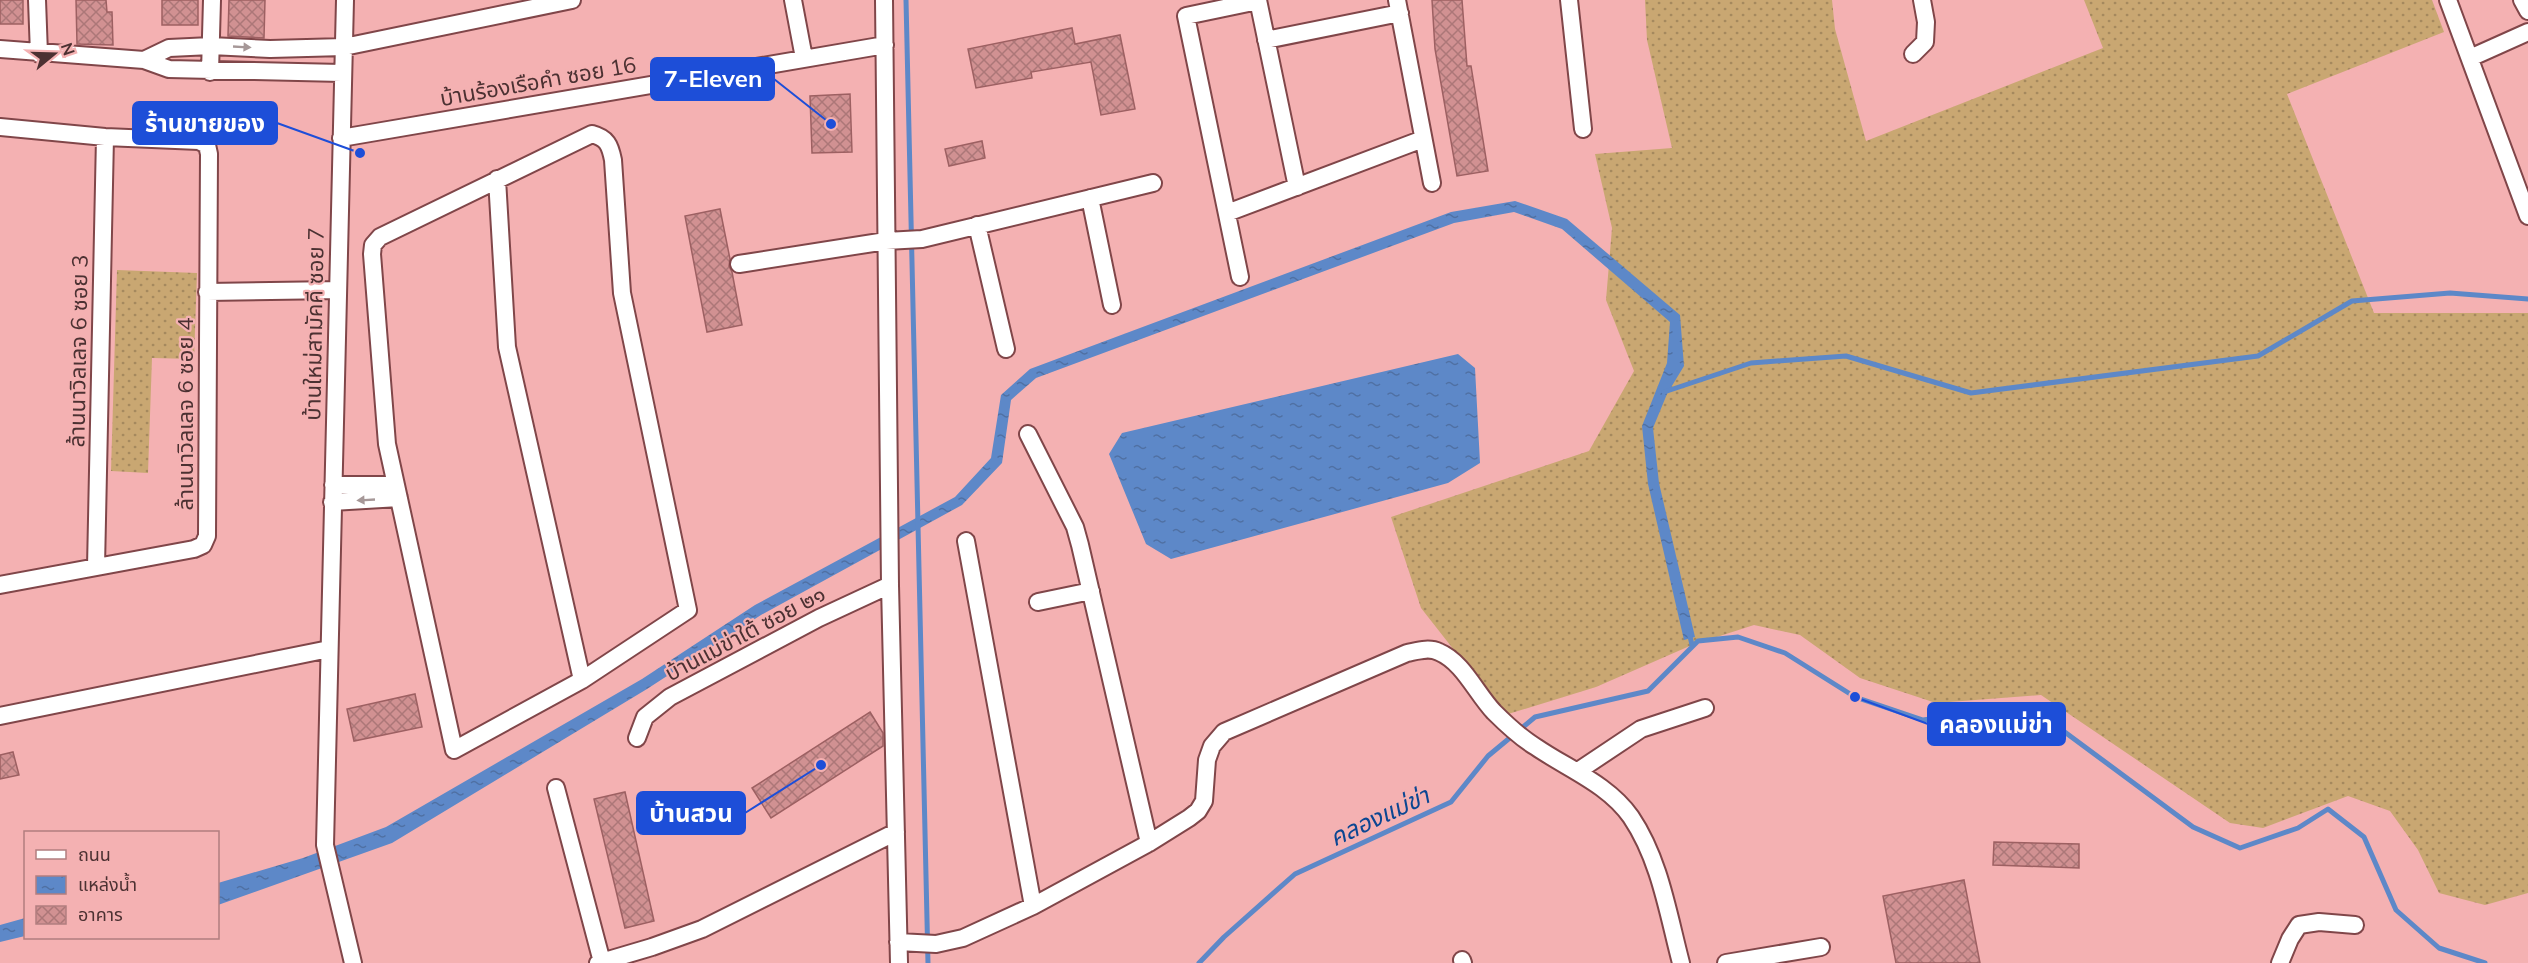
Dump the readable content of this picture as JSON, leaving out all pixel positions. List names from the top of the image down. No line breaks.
{"streets":{"street":["บ้านร้องเรือคำ ซอย 16","บ้านใหม่สามัคคี ซอย 7","ล้านนาวิลเลจ 6 ซอย 3","ล้านนาวิลเลจ 6 ซอย 4","บ้านแม่ข่าใต้ ซอย ๒๑"]},"crossings":[["บ้านร้องเรือคำ ซอย 16","บ้านใหม่สามัคคี ซอย 7"],["ล้านนาวิลเลจ 6 ซอย 3","ล้านนาวิลเลจ 6 ซอย 4"]],"water":["คลองแม่ข่า"],"places":["7-Eleven","ร้านขายของ","คลองแม่ข่า","บ้านสวน"],"legend":["ถนน","แหล่งน้ำ","อาคาร"],"north":"right"}
